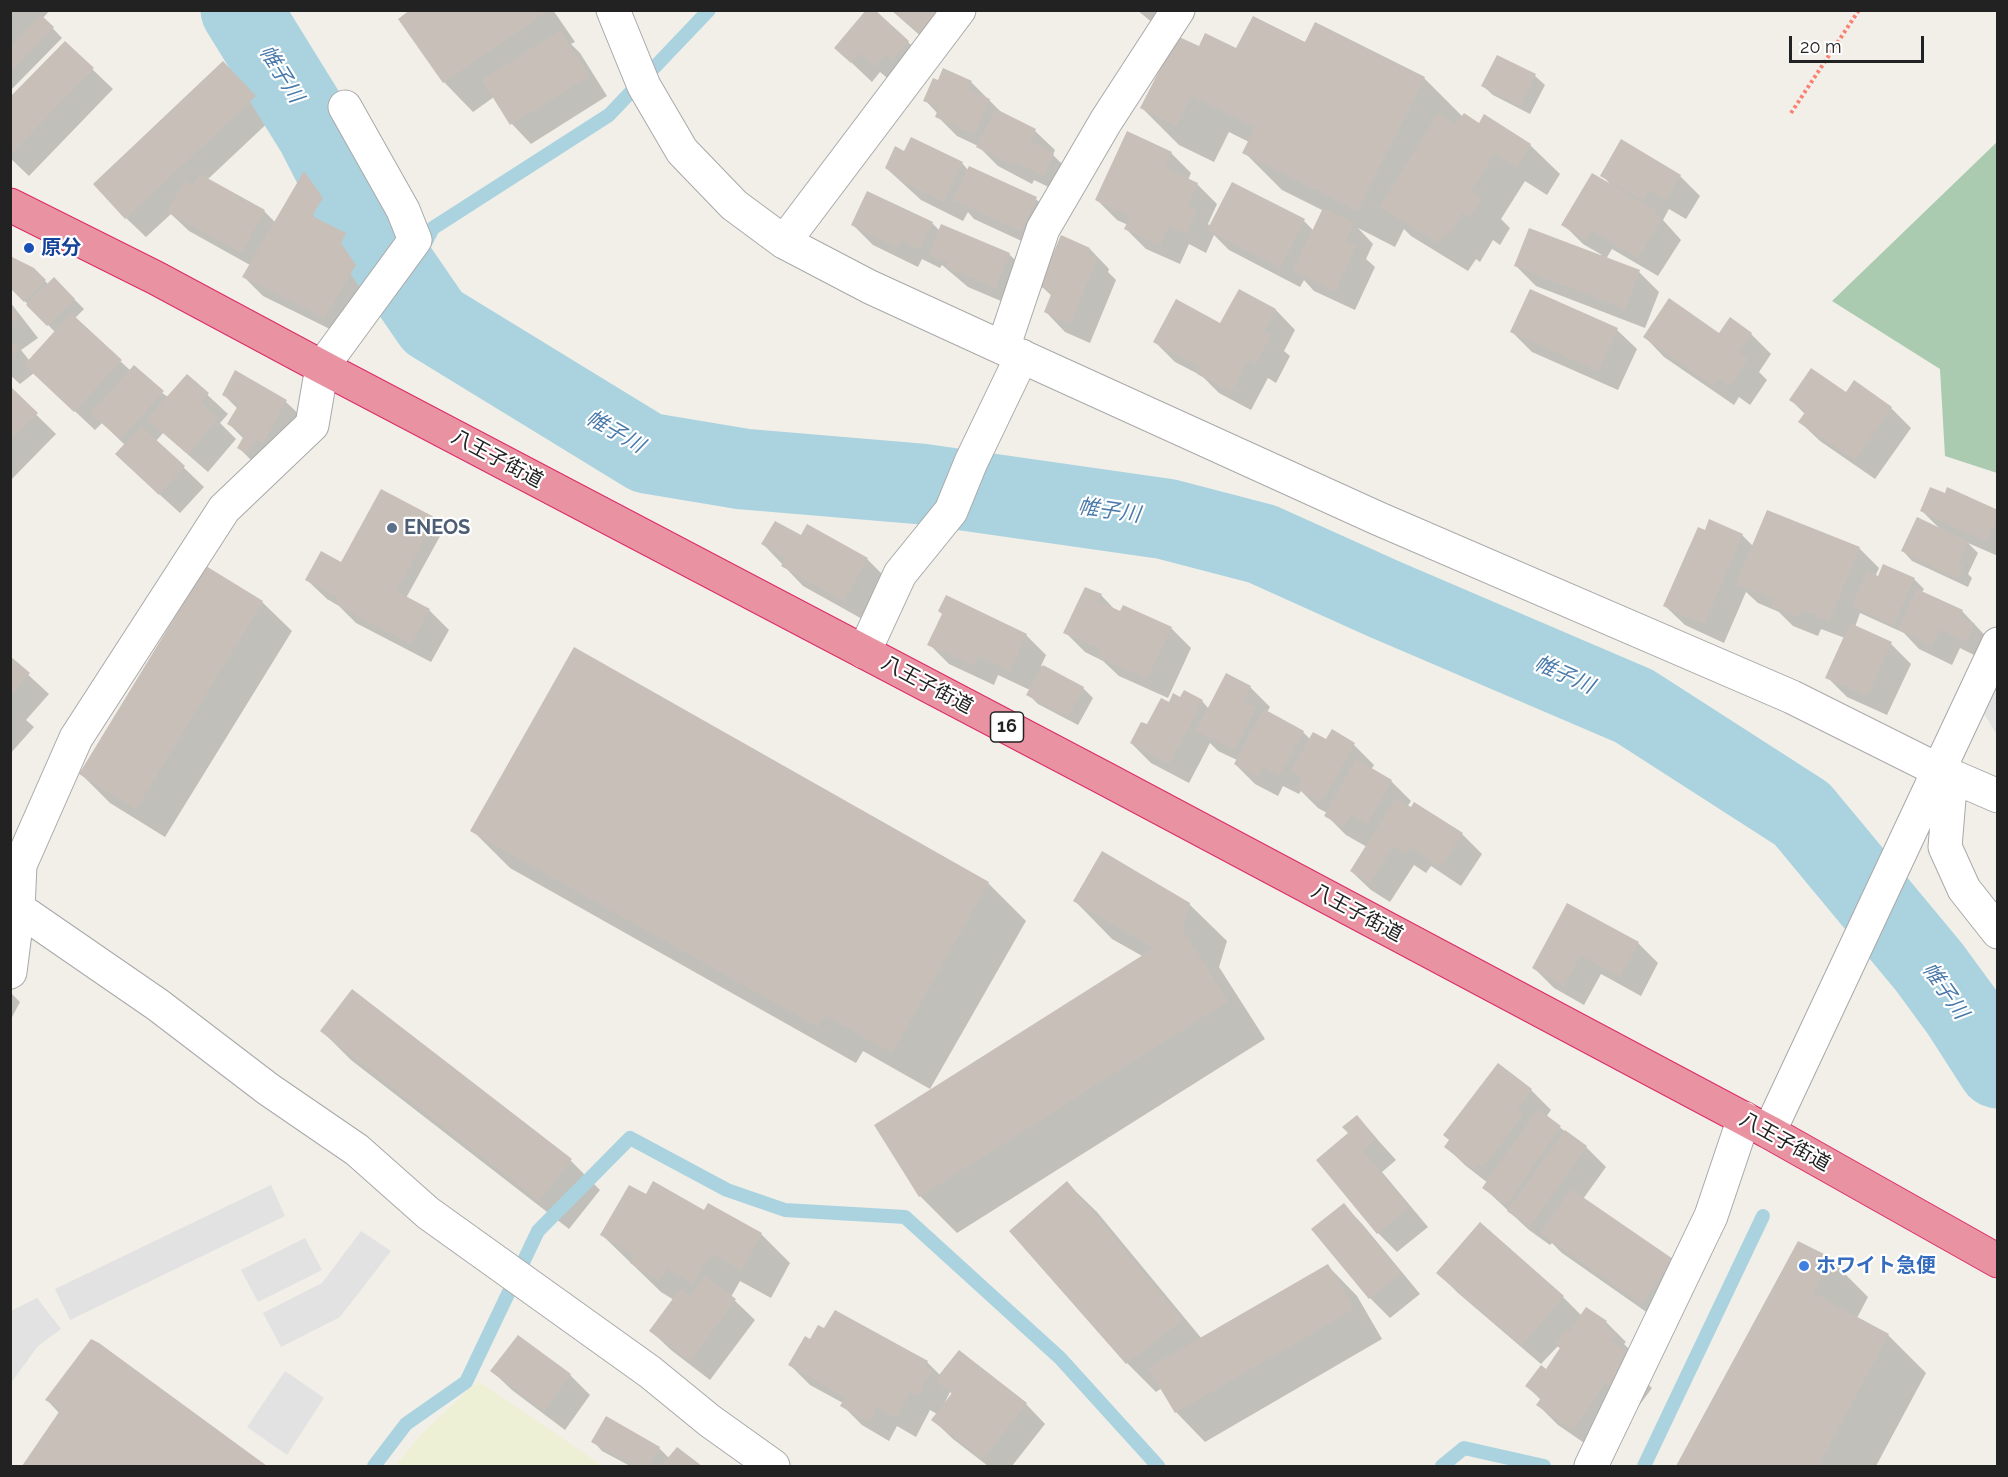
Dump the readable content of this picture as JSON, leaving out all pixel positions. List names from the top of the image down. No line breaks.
{"streets":{"highway":["八王子街道","16"]},"water":["帷子川"],"places":["原分","ENEOS","ホワイト急便"],"scale_bar":"20 m"}
